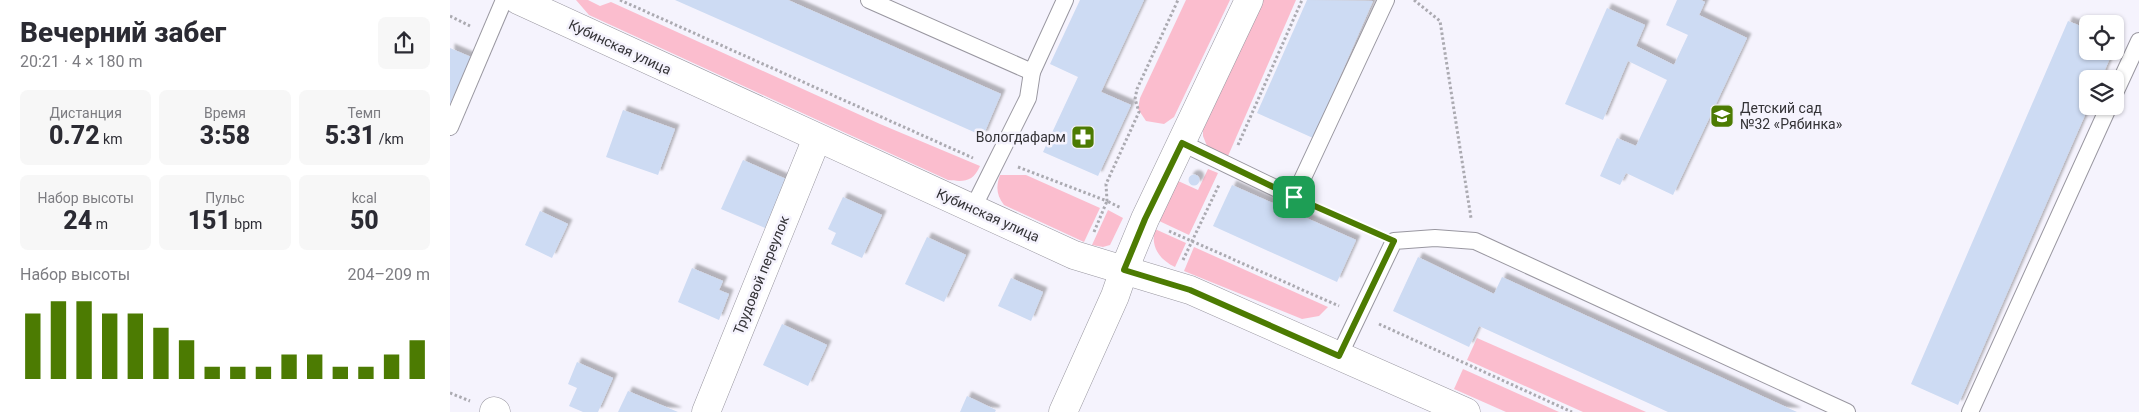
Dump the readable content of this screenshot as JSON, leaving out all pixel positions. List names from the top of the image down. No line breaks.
{"streets":{"street":["Кубинская улица","Трудовой переулок"]},"crossings":[["Кубинская улица","Трудовой переулок"]],"places":{"school or university":["Детский сад №32 «Рябинка»"],"pharmacy":["Вологдафарм"]},"page":{"heading":["Вечерний забег","20:21 · 4 × 180 m"],"stats":[["Дистанция","0.72 km"],["Время","3:58"],["Темп","5:31 /km"],["Набор высоты","24 m"],["Пульс","151 bpm"],["kcal","50"]],"chart":["Набор высоты","204–209 m"]}}
